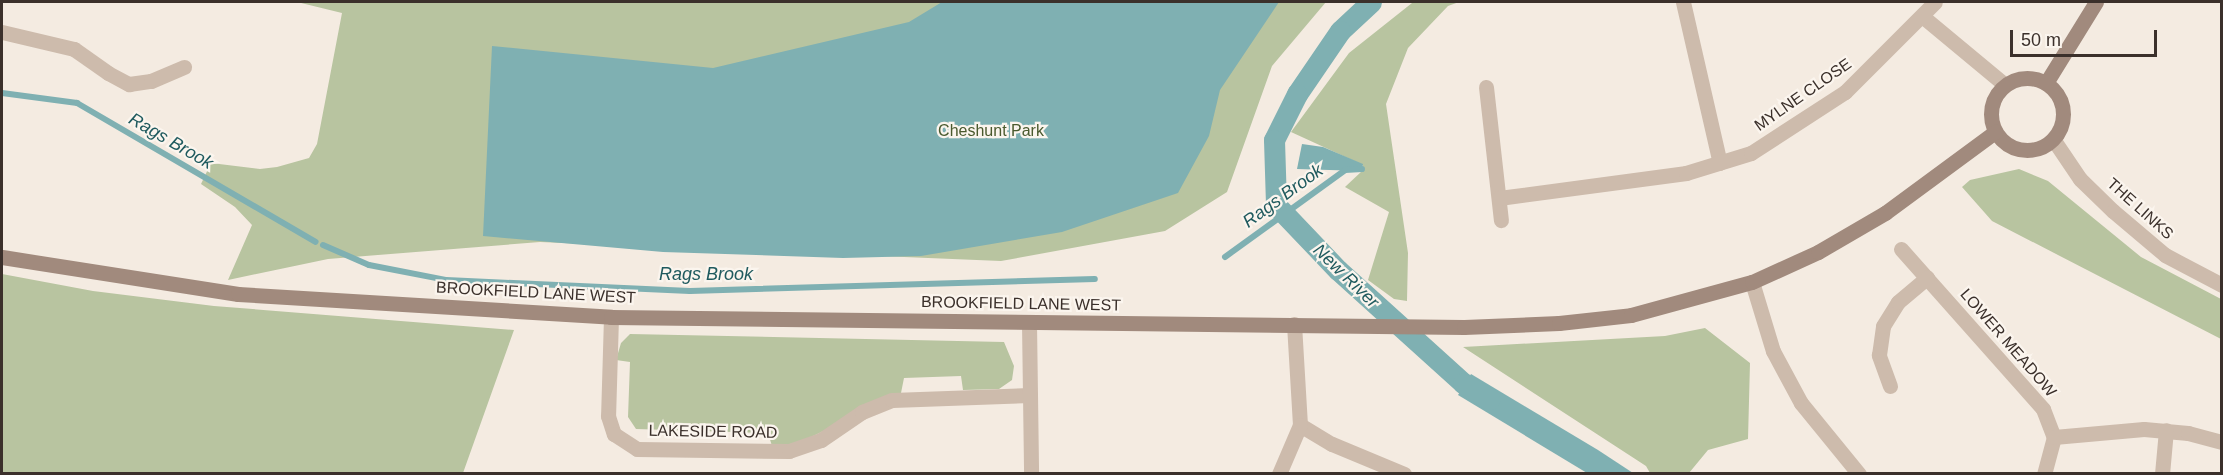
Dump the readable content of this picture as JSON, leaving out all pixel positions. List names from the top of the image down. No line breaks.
{"streets":{"main road":["BROOKFIELD LANE WEST"],"street":["MYLNE CLOSE","THE LINKS","LOWER MEADOW","LAKESIDE ROAD"]},"crossings":[["THE LINKS","BROOKFIELD LANE WEST"],["BROOKFIELD LANE WEST","LAKESIDE ROAD"]],"water":["Rags Brook","New River"],"parks":["Cheshunt Park"],"scale_bar":"50 m"}
